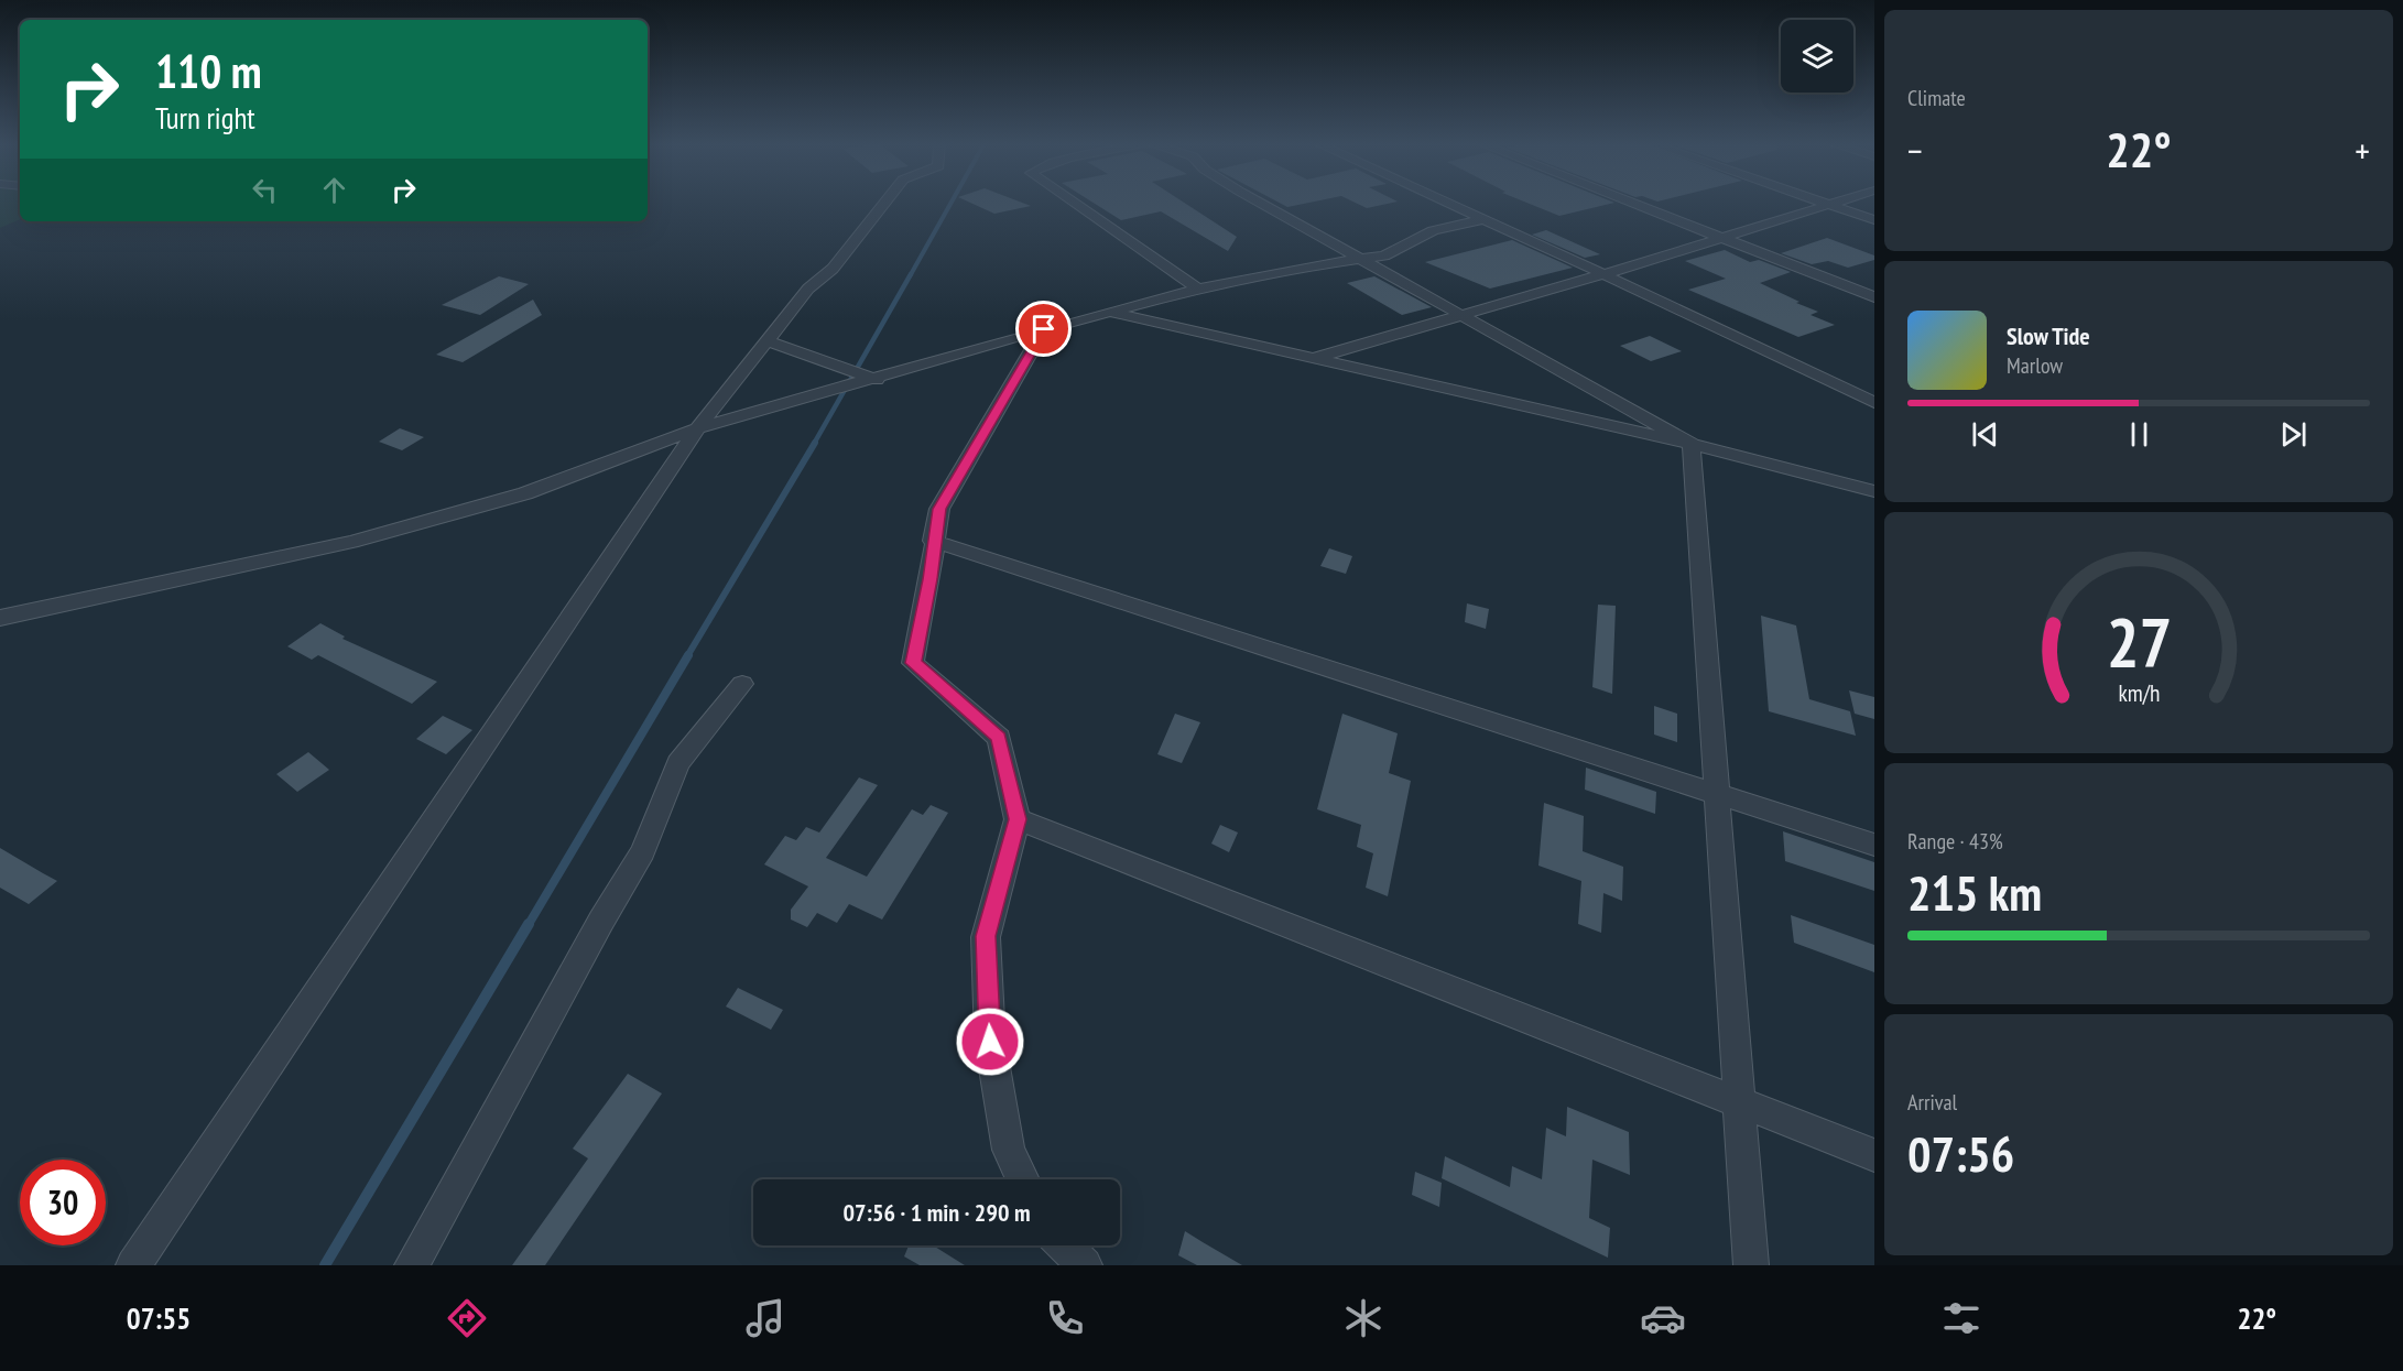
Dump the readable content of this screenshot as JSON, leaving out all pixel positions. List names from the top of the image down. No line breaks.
{"page":{"tile":["Climate",["Range · 43%","215 km"],["Arrival","07:56"]],"turn":["110 m","Turn right"],"heat":["−","22°","+"],"song":["Slow Tide","Marlow"],"limit":"30","trip":"07:56 · 1 min · 290 m","tabs":["07:55","22°"],"gauge":["27","km/h"]}}
